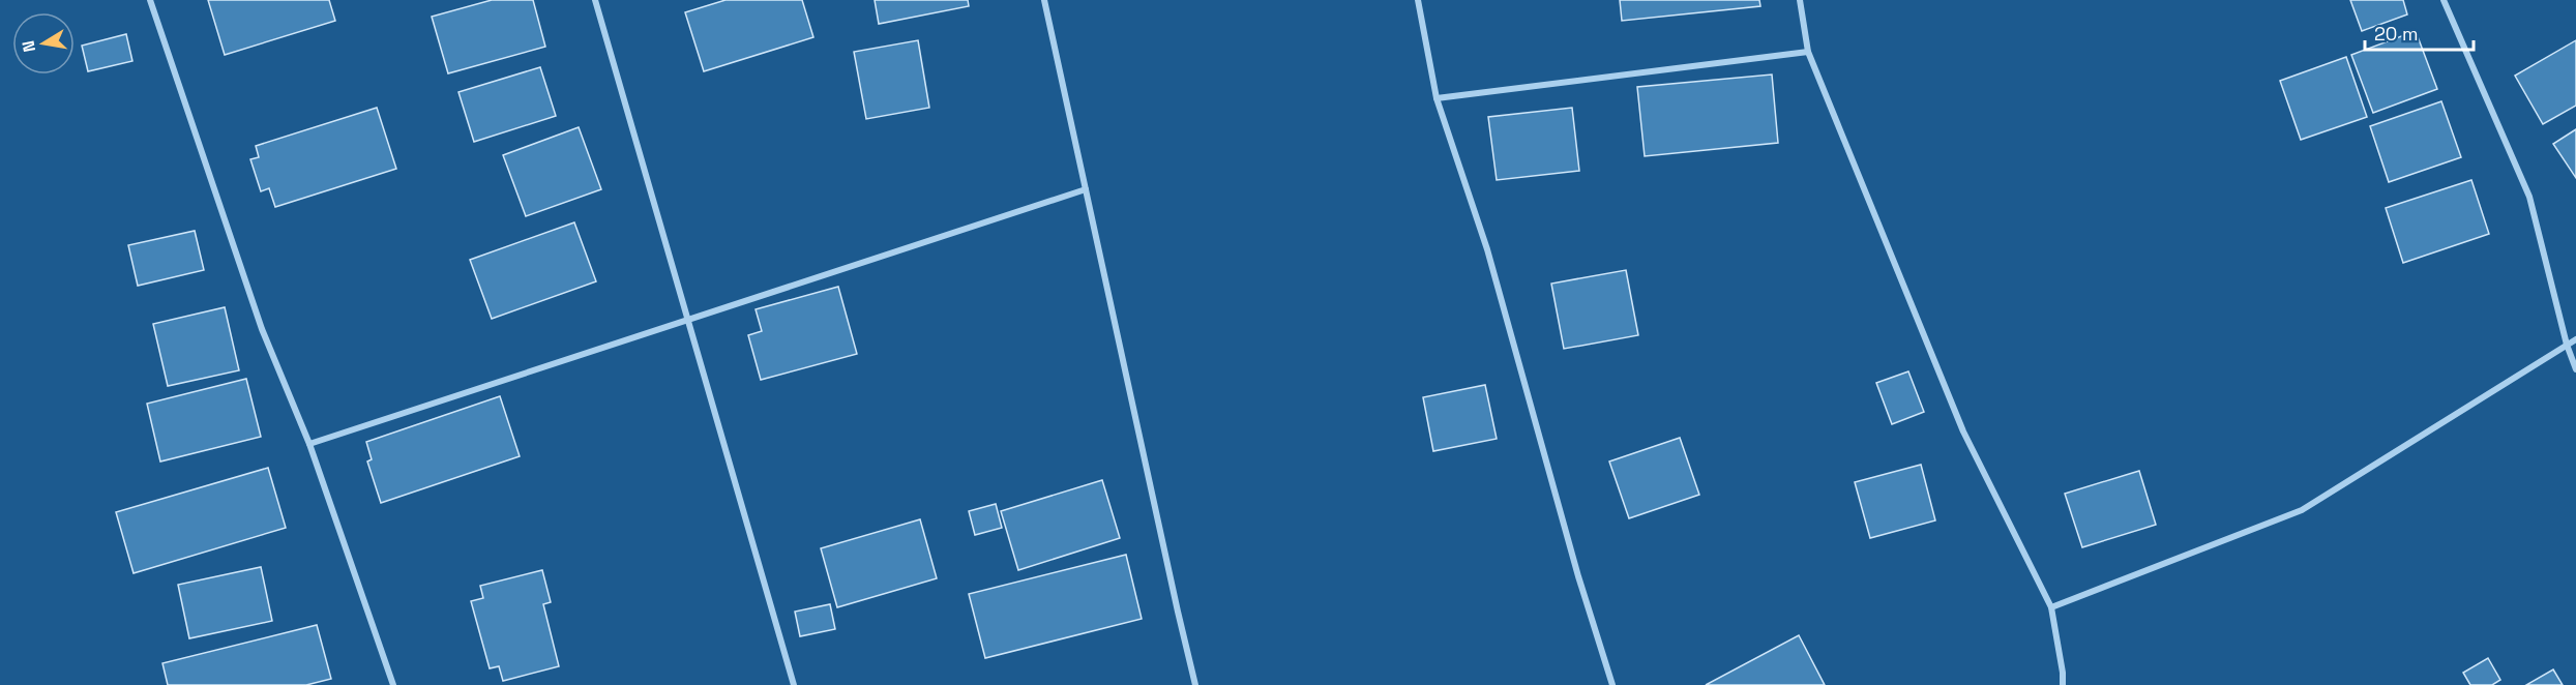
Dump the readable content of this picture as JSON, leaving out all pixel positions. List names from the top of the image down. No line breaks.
{"scale_bar":"20 m","north":"left"}
